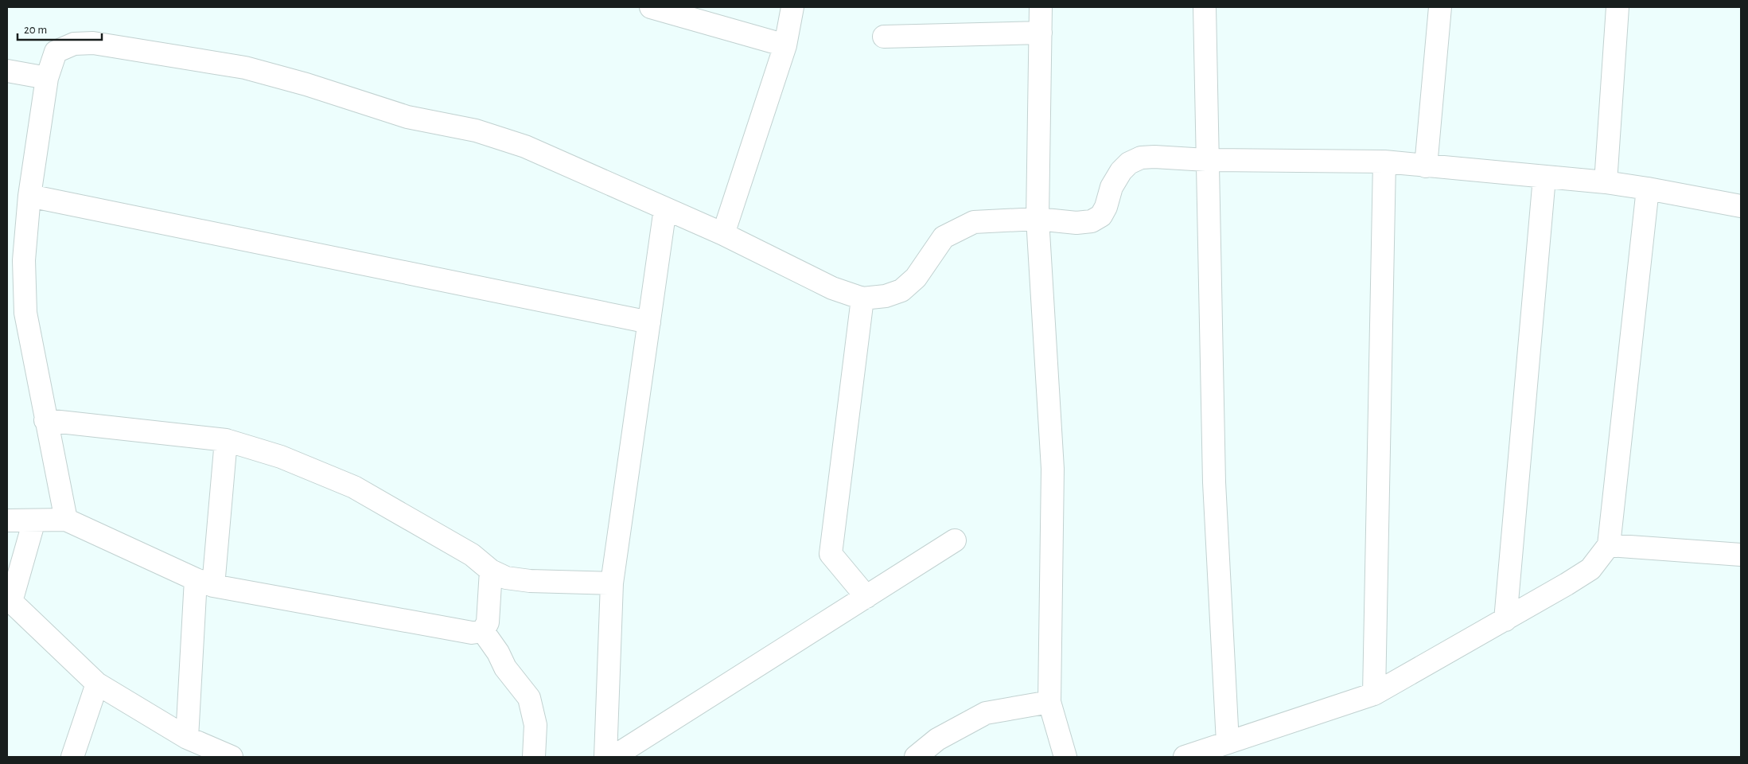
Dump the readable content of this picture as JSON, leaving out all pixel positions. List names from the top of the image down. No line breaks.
{"scale_bar":"20 m"}
